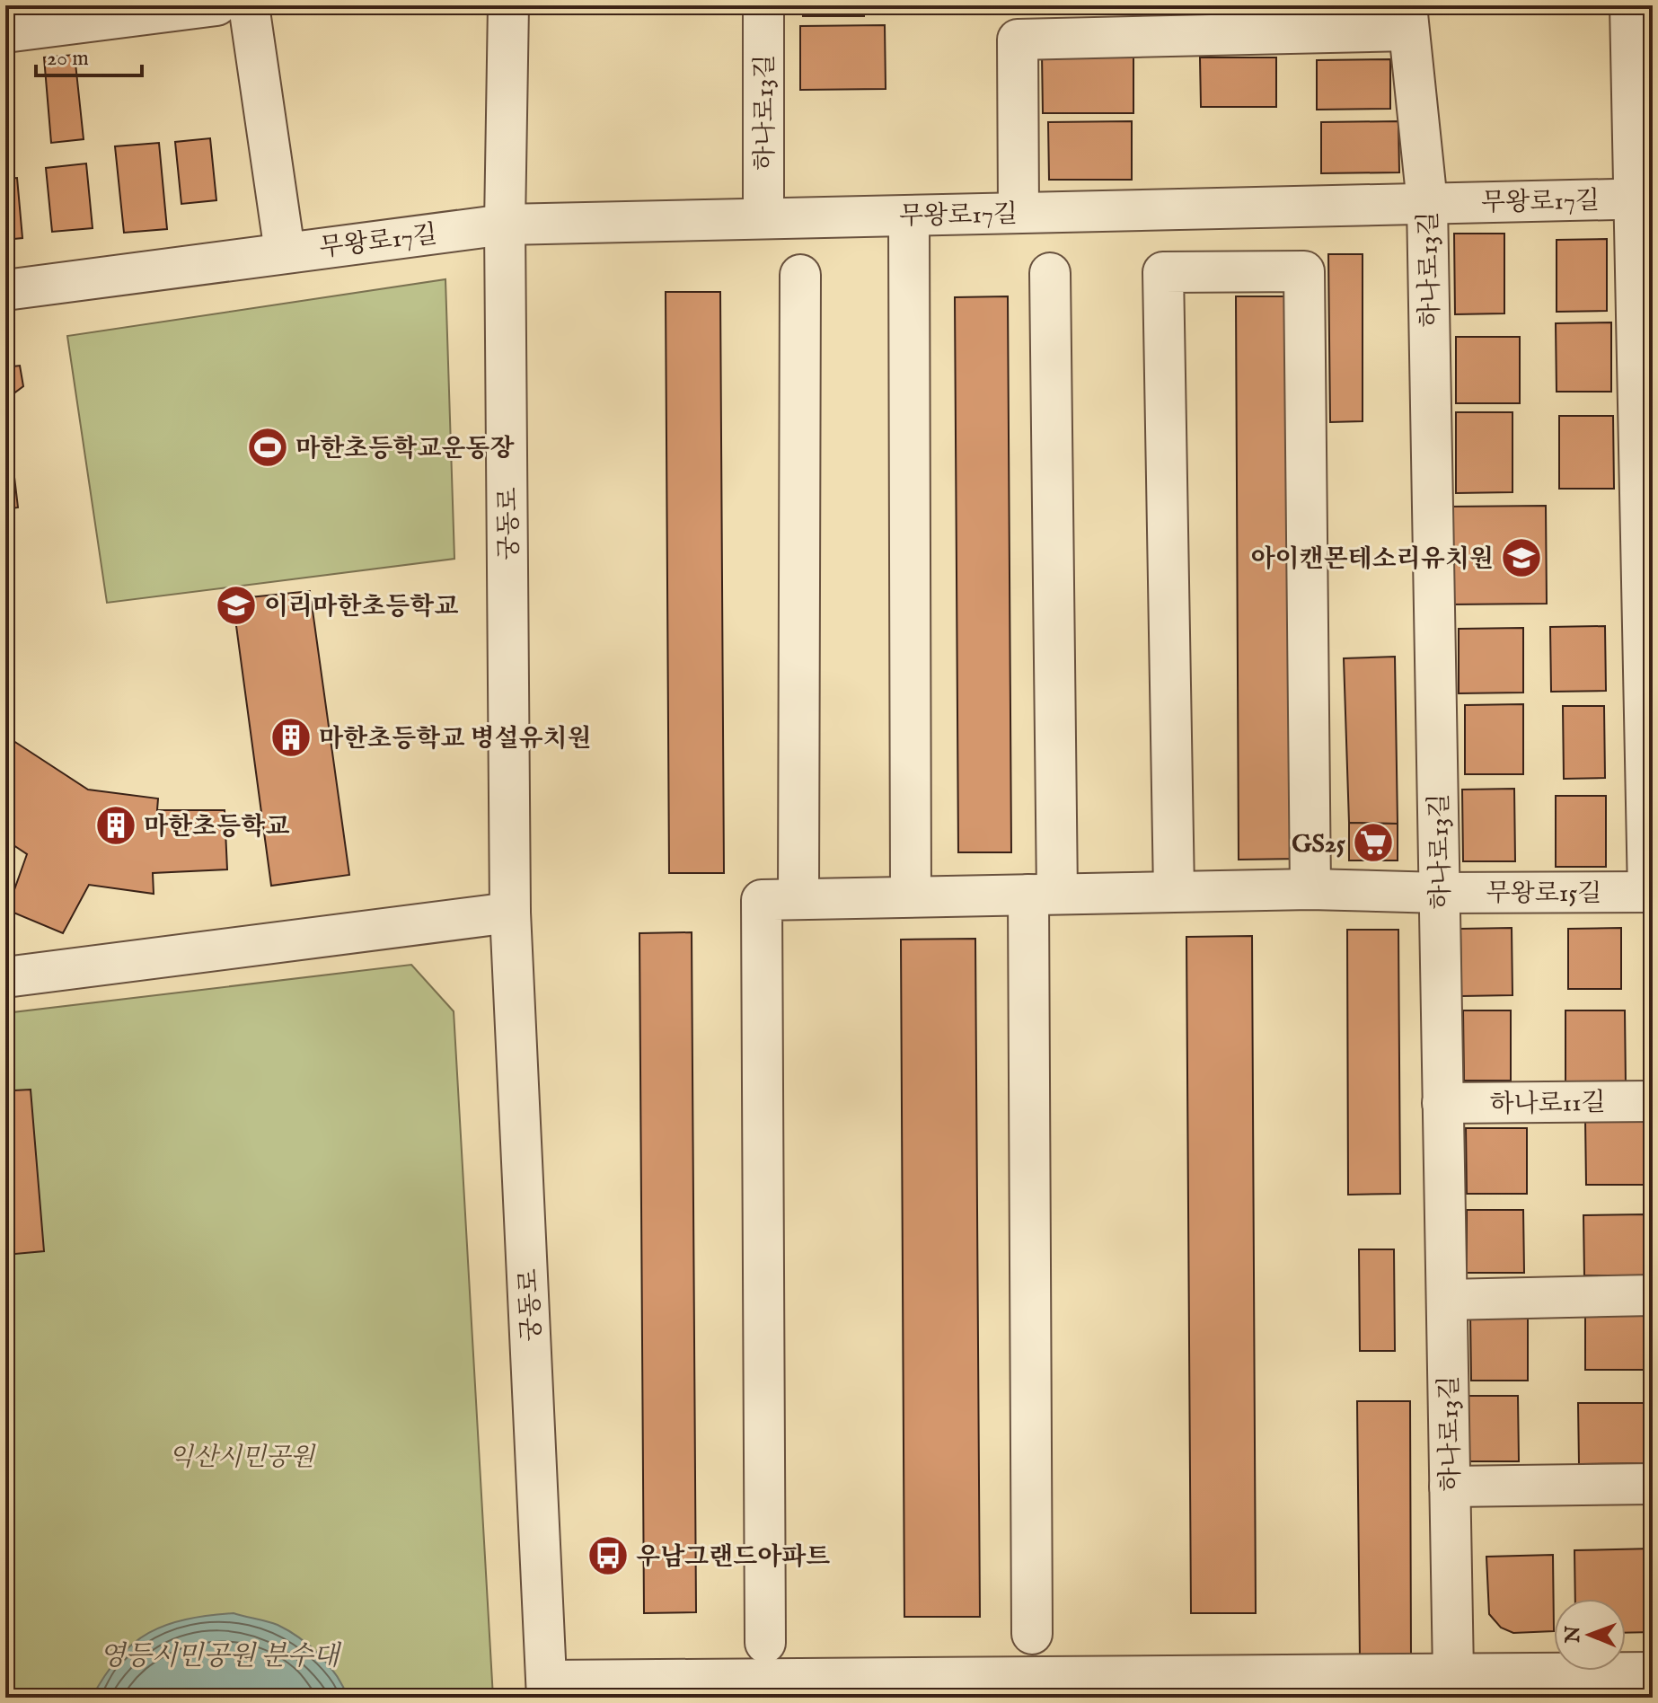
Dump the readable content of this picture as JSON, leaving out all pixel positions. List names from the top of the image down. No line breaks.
{"streets":{"street":["하나로13길","무왕로17길","궁동로","무왕로15길","하나로11길"]},"crossings":[["하나로13길","무왕로17길"],["하나로13길","무왕로15길"],["하나로13길","하나로11길"],["무왕로17길","궁동로"],["무왕로17길","무왕로15길"]],"water":["영등시민공원 분수대"],"parks":["익산시민공원"],"places":{"sports":["마한초등학교운동장"],"school or university":["아이캔몬테소리유치원","이리마한초등학교"],"building":["마한초등학교 병설유치원","마한초등학교"],"supermarket":["GS25"],"bus stop":["우남그랜드아파트"]},"scale_bar":"20 m","north":"left"}
